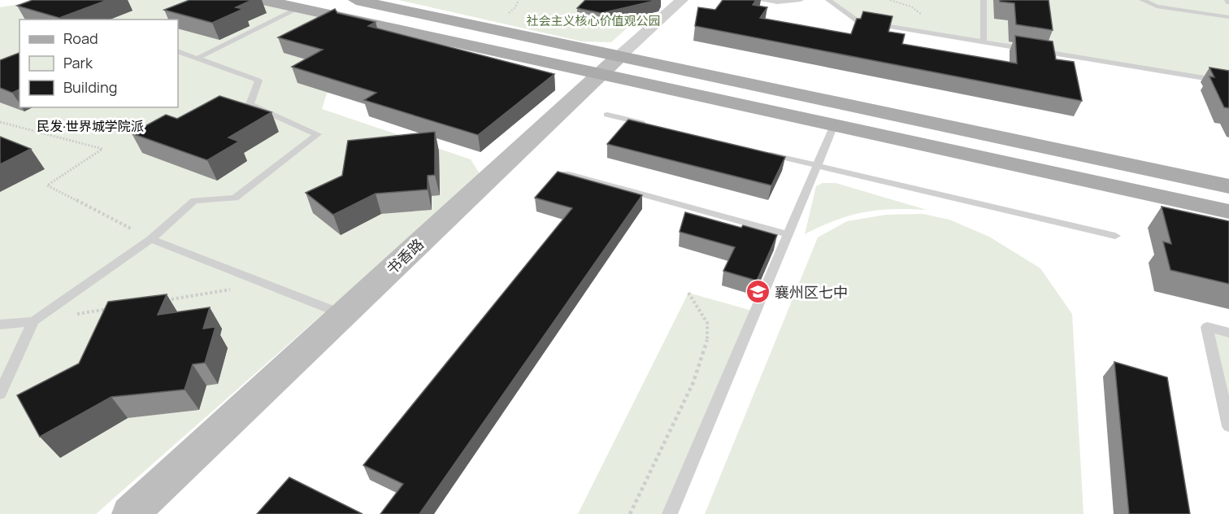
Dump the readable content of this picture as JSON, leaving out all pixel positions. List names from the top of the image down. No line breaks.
{"streets":{"street":["书香路"]},"districts":["民发·世界城学院派"],"parks":["社会主义核心价值观公园"],"places":{"school or university":["襄州区七中"]},"legend":["Road","Park","Building"]}
